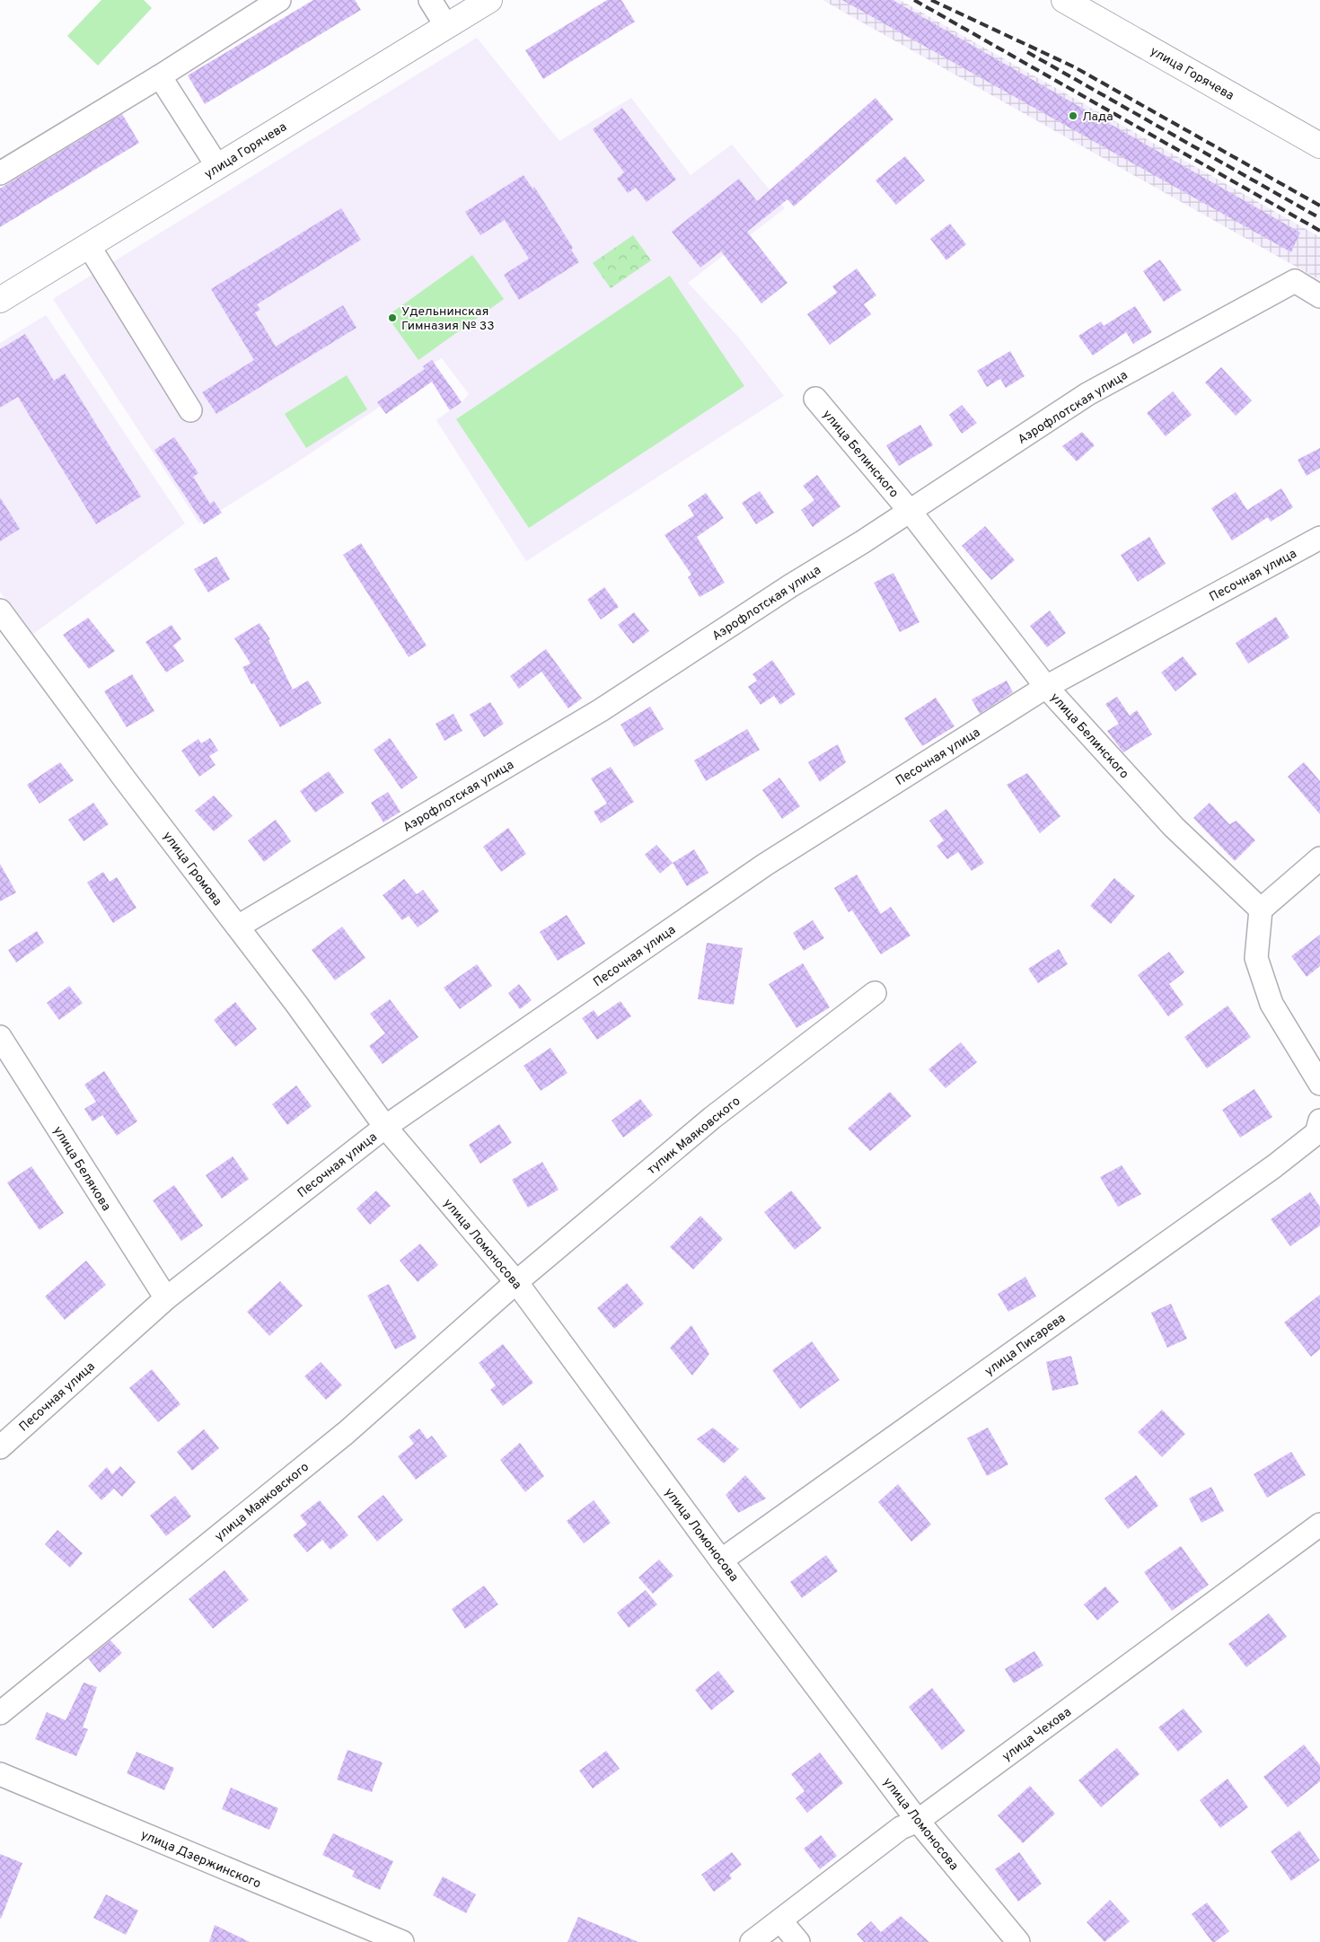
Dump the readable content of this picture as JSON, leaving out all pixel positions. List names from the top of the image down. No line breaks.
{"streets":{"main road":["улица Горячева"],"street":["Аэрофлотская улица","улица Белинского","Песочная улица","улица Громова","тупик Маяковского","улица Белякова","улица Ломоносова","улица Писарева","улица Маяковского","улица Чехова","улица Дзержинского"]},"crossings":[["Аэрофлотская улица","улица Белинского"],["Аэрофлотская улица","улица Громова"],["улица Белинского","Песочная улица"],["Песочная улица","улица Громова"],["Песочная улица","улица Белякова"],["Песочная улица","улица Ломоносова"],["улица Громова","улица Ломоносова"],["тупик Маяковского","улица Ломоносова"],["тупик Маяковского","улица Маяковского"],["улица Ломоносова","улица Писарева"],["улица Ломоносова","улица Маяковского"],["улица Ломоносова","улица Чехова"]],"places":["Лада","Удельнинская Гимназия № 33"]}
